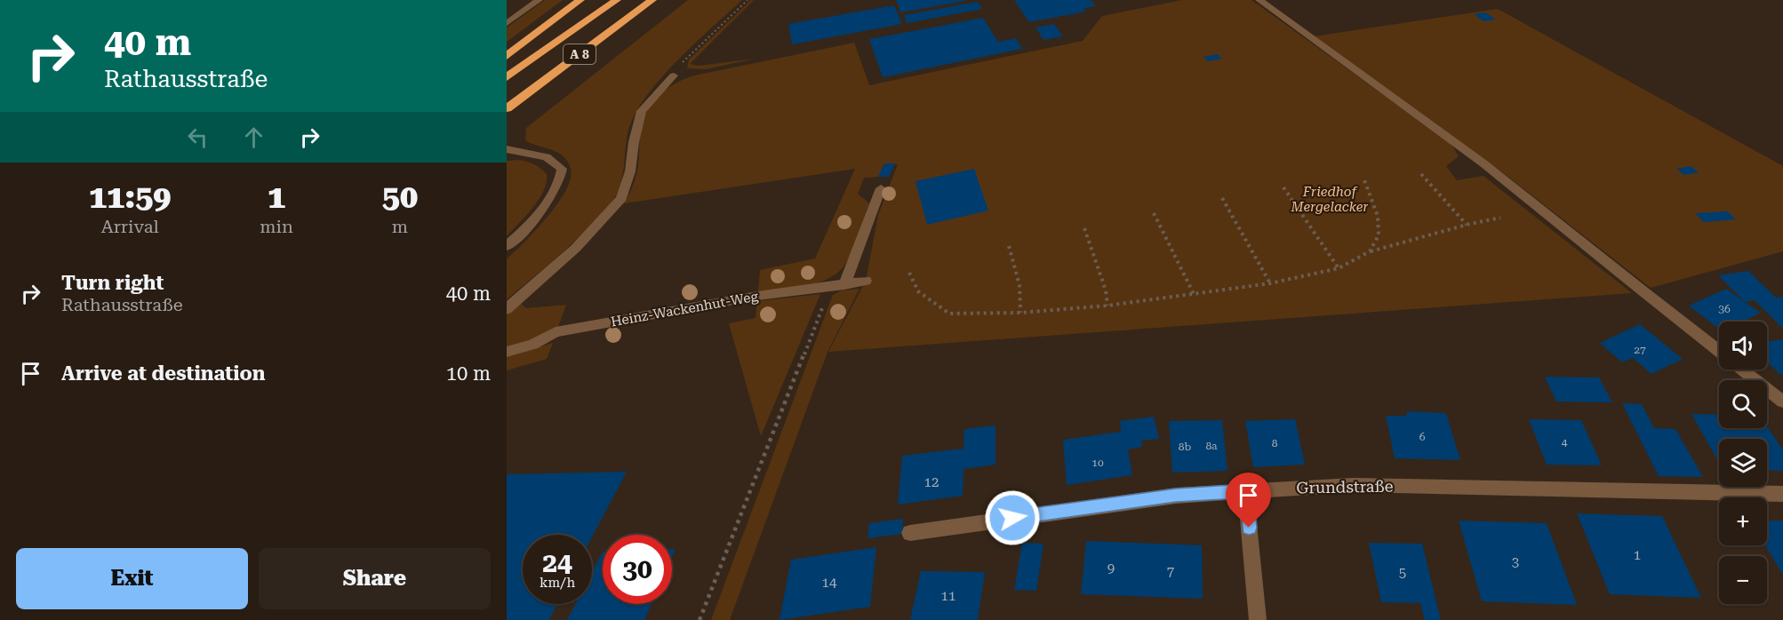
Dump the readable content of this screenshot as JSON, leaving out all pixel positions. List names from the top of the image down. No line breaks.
{"streets":{"highway":["A 8"],"street":["Heinz-Wackenhut-Weg","Grundstraße"]},"parks":["Friedhof Mergelacker"],"house_numbers":["36","27","6","4","8","8a","8b","10","12","1","3","9","7","5","14","11"],"page":{"turn":["40 m","Rathausstraße"],"eta":["11:59","Arrival","1","min","50","m"],"list":[{"name":"Turn right","note":"Rathausstraße","value":"40 m"},{"name":"Arrive at destination","value":"10 m"}],"map_buttons":["+","−"],"speed":"24 km/h","limit":"30","buttons":["Exit","Share"]}}
